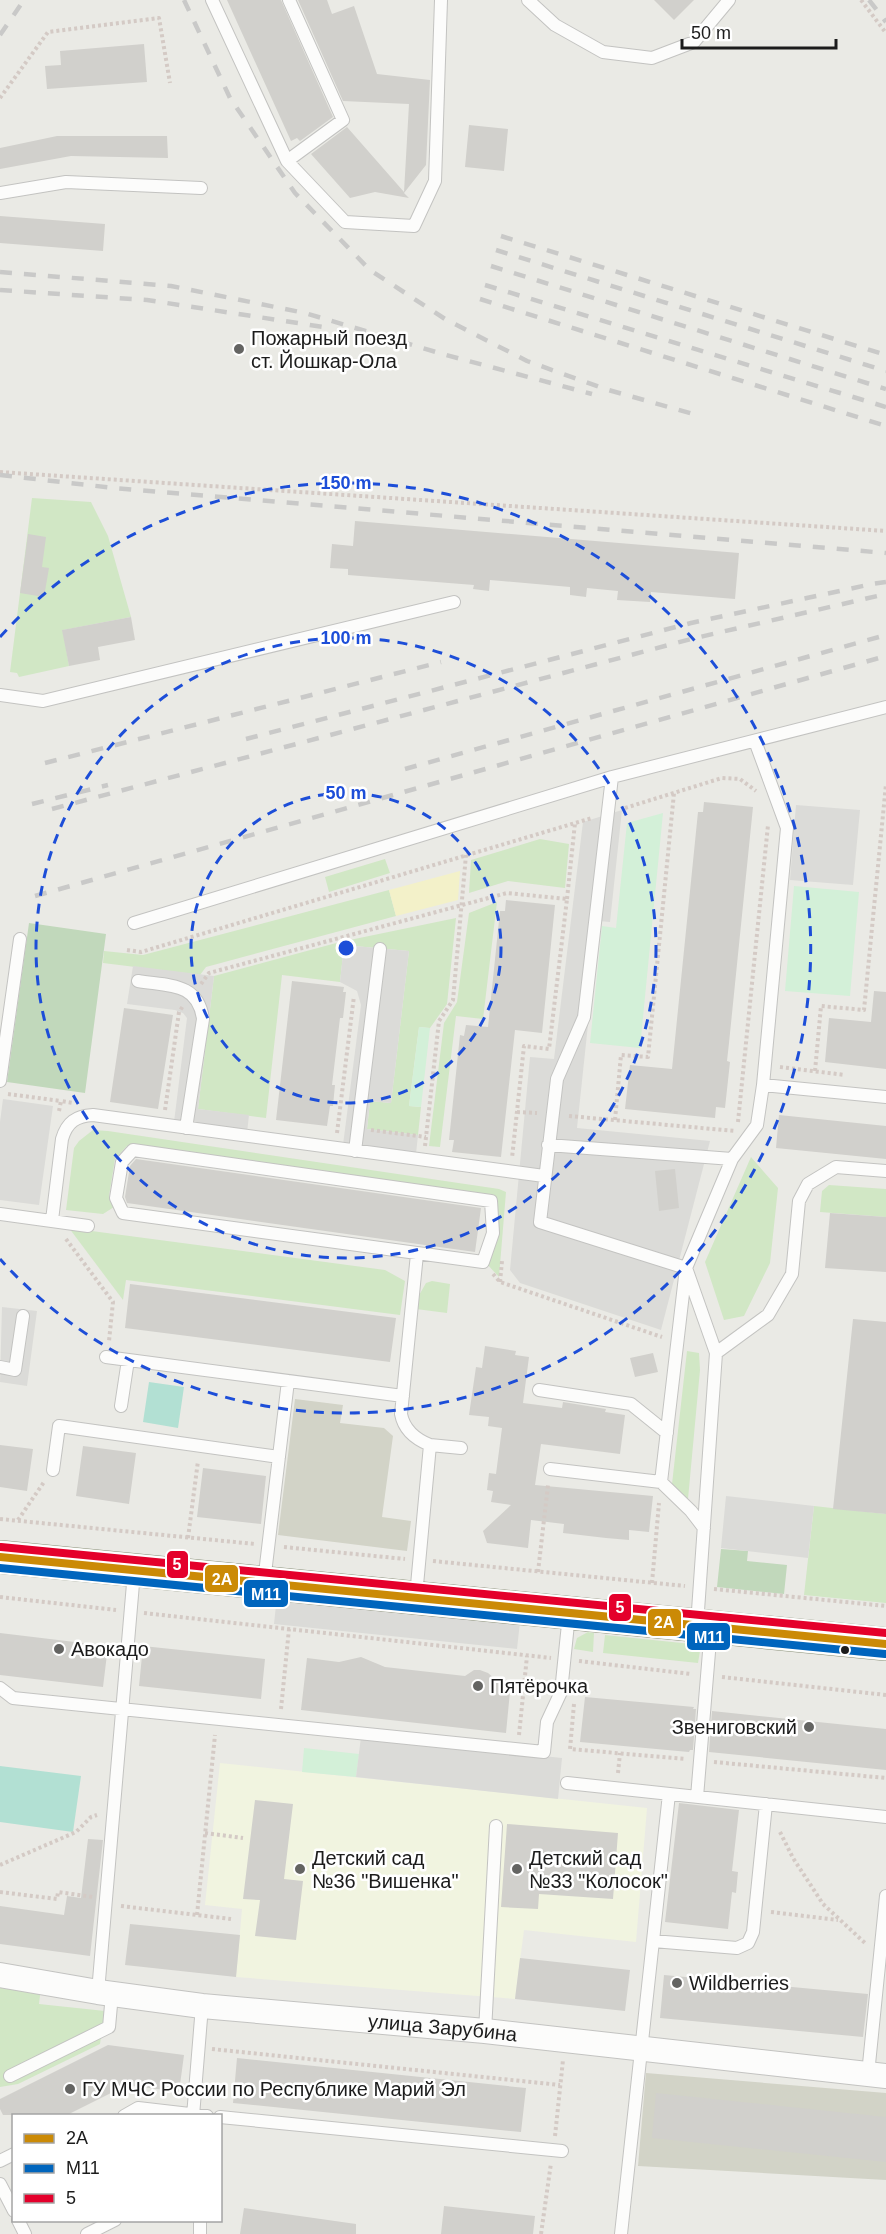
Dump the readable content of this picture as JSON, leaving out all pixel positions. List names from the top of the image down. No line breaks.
{"streets":{"street":["улица Зарубина"]},"places":["Пожарный поезд ст. Йошкар-Ола","Авокадо","Пятёрочка","Звениговский","Детский сад №36 \"Вишенка\"","Детский сад №33 \"Колосок\"","Wildberries","ГУ МЧС России по Республике Марий Эл"],"lines":["transit line 5","transit line 2А","transit line М11"],"legend":["2А","М11","5"],"scale_bar":"50 m","rings":["150 m","100 m","50 m"]}
